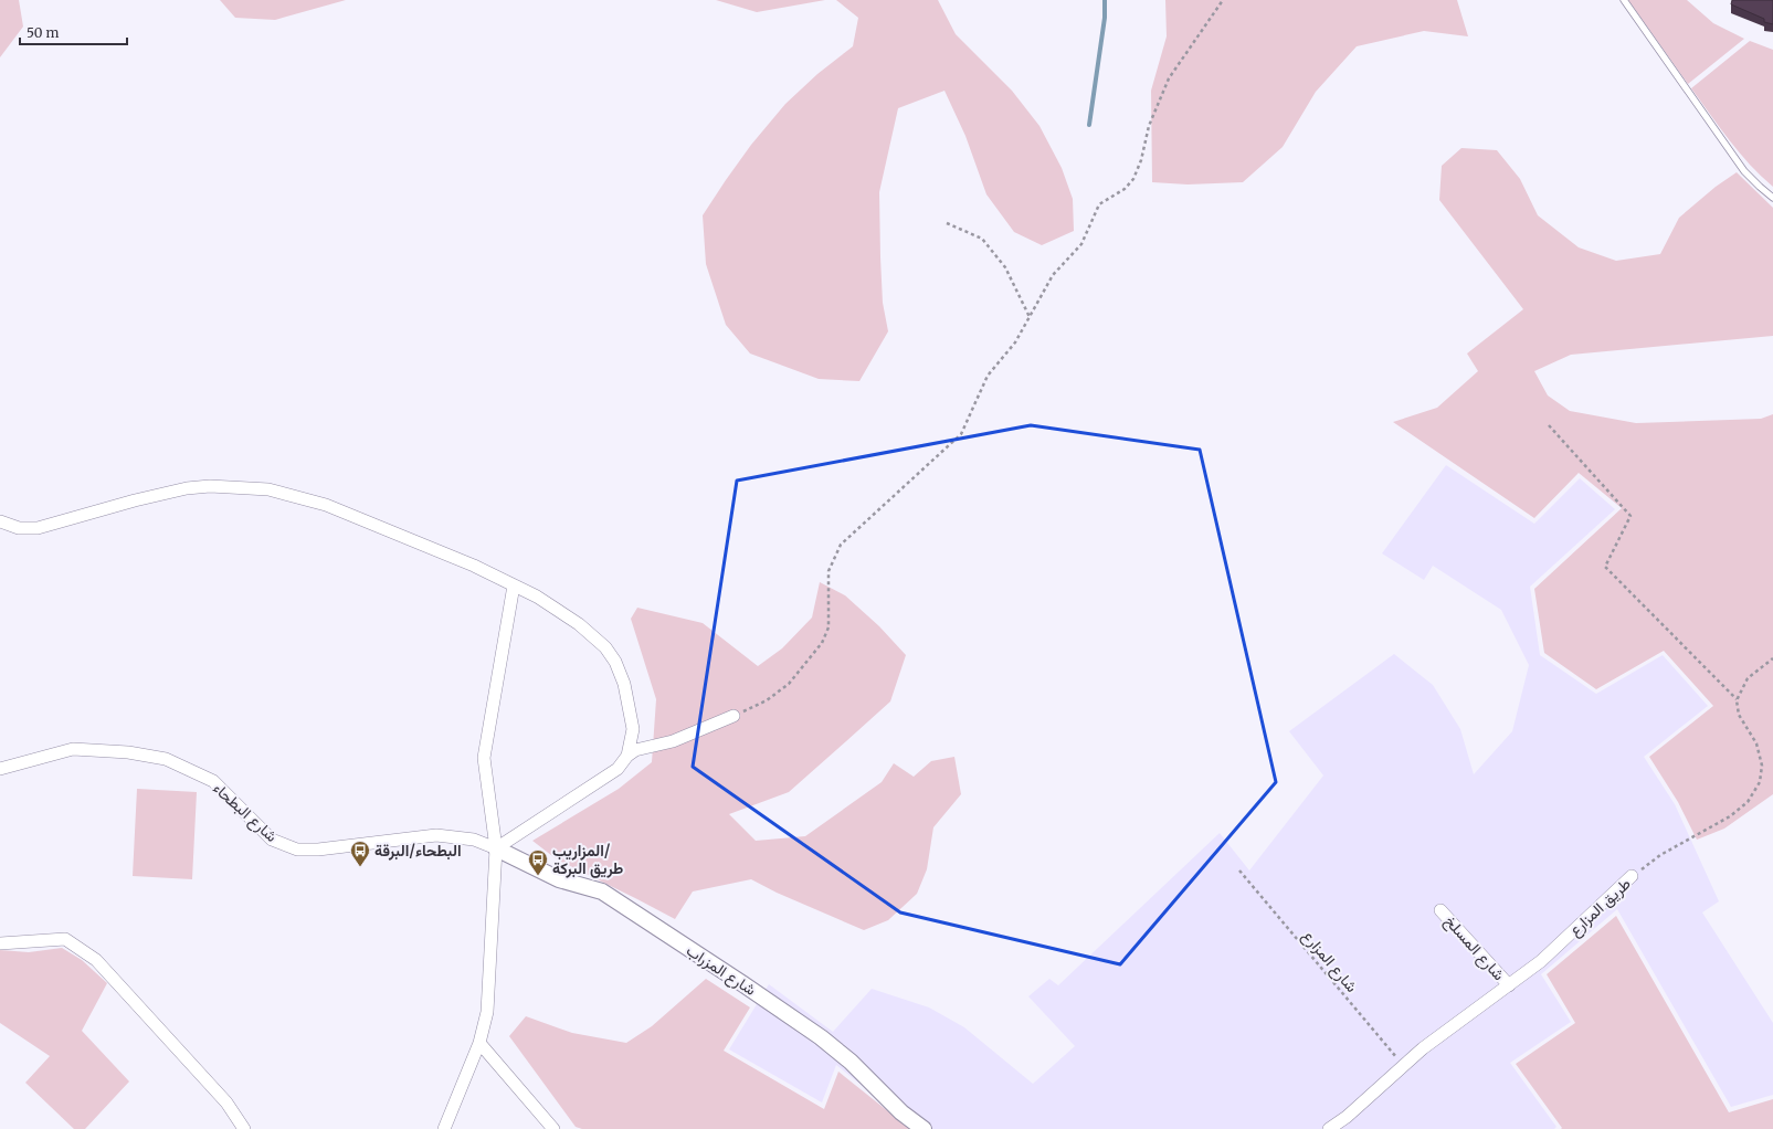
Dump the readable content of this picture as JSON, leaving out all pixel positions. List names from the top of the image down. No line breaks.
{"streets":{"street":["شارع البطحاء","طريق المزارع","شارع المسلخ","شارع المزراب"],"path":["شارع المزارع"]},"crossings":[["شارع البطحاء","شارع المزراب"],["طريق المزارع","شارع المسلخ"],["طريق المزارع","شارع المزارع"]],"places":{"bus stop":["البطحاء/البرقة","المزاريب/ طريق البركة"]},"scale_bar":"50 m"}
